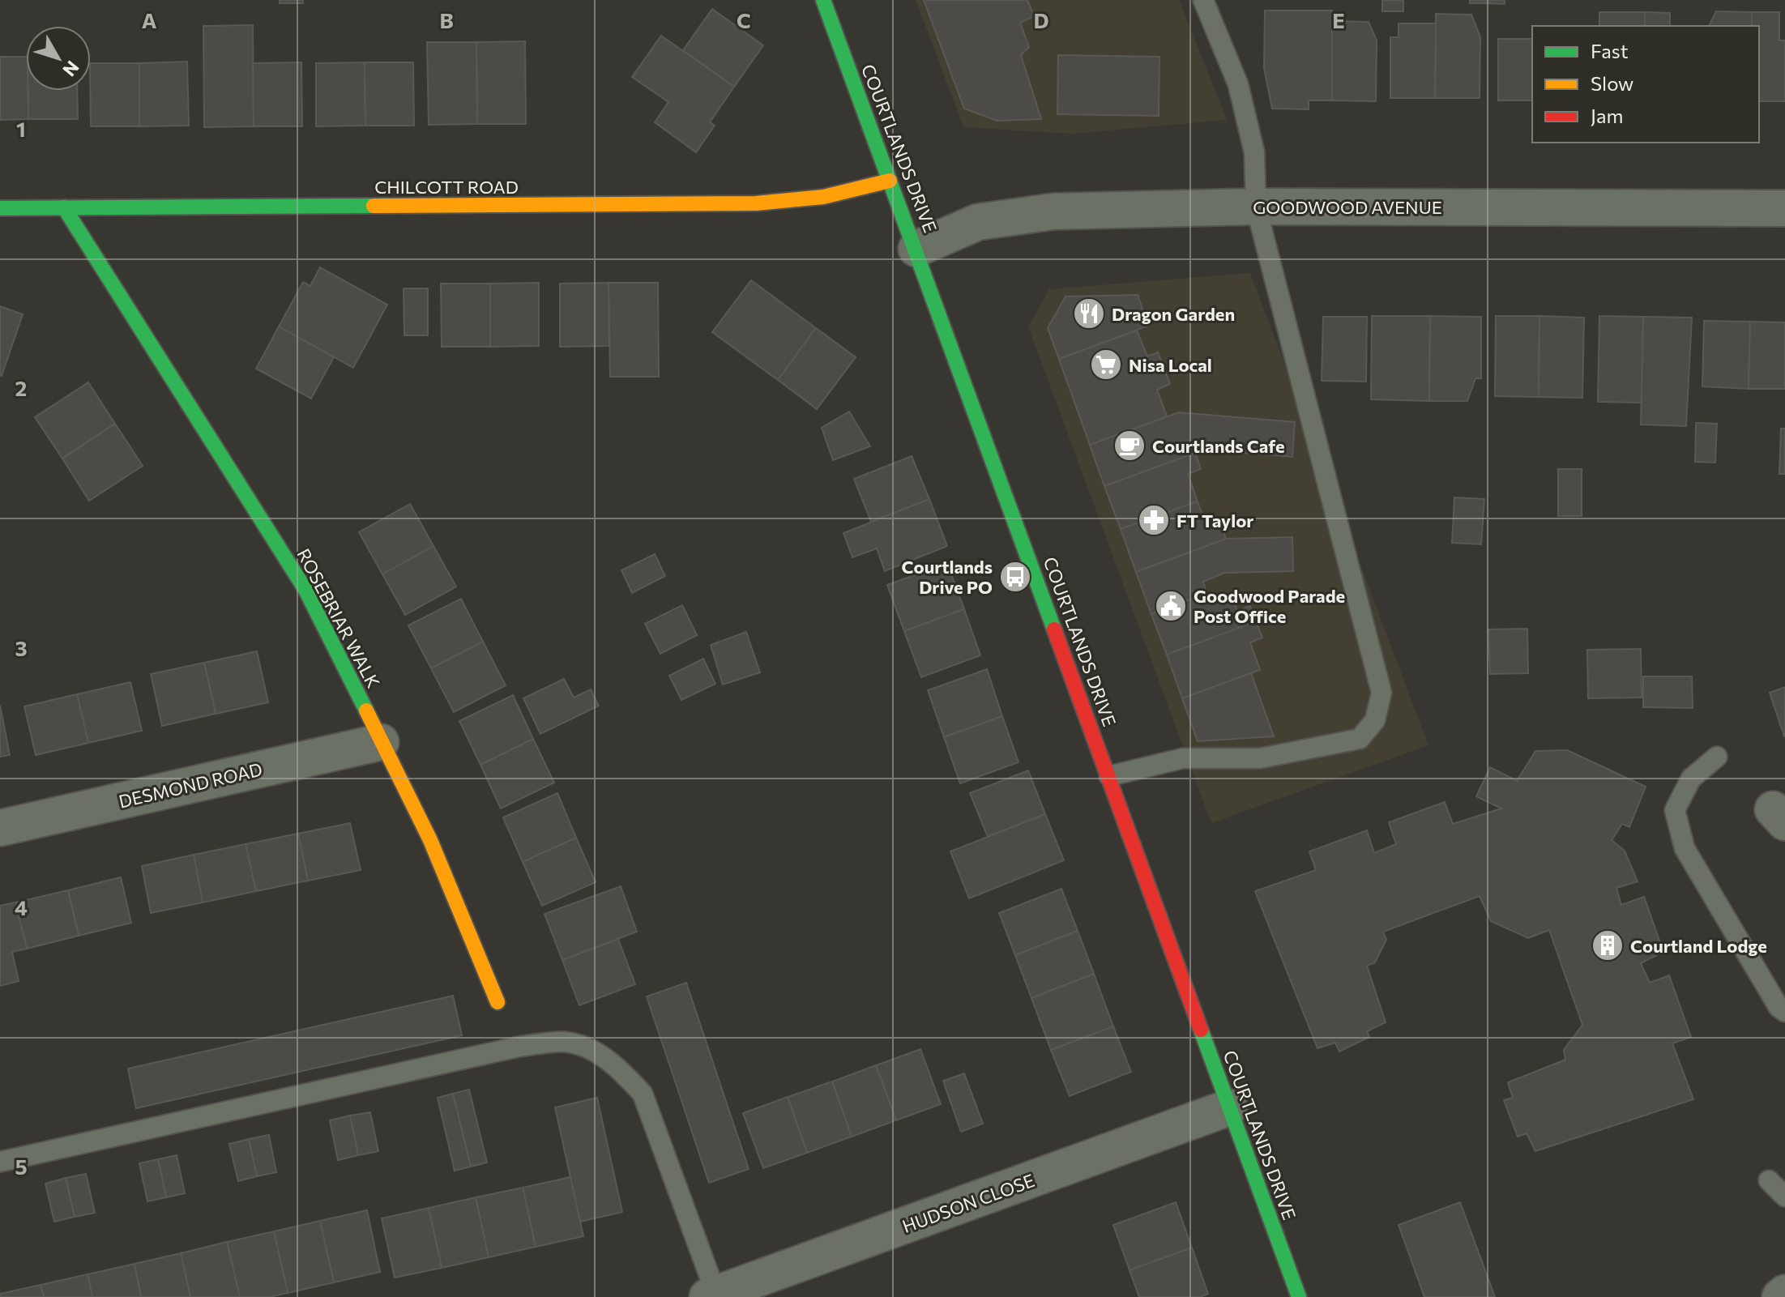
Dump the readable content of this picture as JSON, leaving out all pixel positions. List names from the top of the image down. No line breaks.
{"streets":{"street":["COURTLANDS DRIVE","CHILCOTT ROAD","GOODWOOD AVENUE","ROSEBRIAR WALK","DESMOND ROAD","HUDSON CLOSE"]},"crossings":[["COURTLANDS DRIVE","CHILCOTT ROAD"],["COURTLANDS DRIVE","GOODWOOD AVENUE"],["COURTLANDS DRIVE","HUDSON CLOSE"],["CHILCOTT ROAD","ROSEBRIAR WALK"],["ROSEBRIAR WALK","DESMOND ROAD"]],"places":{"restaurant":["Dragon Garden"],"supermarket":["Nisa Local"],"cafe":["Courtlands Cafe"],"pharmacy":["FT Taylor"],"bus stop":["Courtlands Drive PO"],"public building":["Goodwood Parade Post Office"],"building":["Courtland Lodge"]},"legend":["Fast","Slow","Jam"],"north":"bottom right","grid":{"columns":["A","B","C","D","E"],"rows":["1","2","3","4","5"]}}
